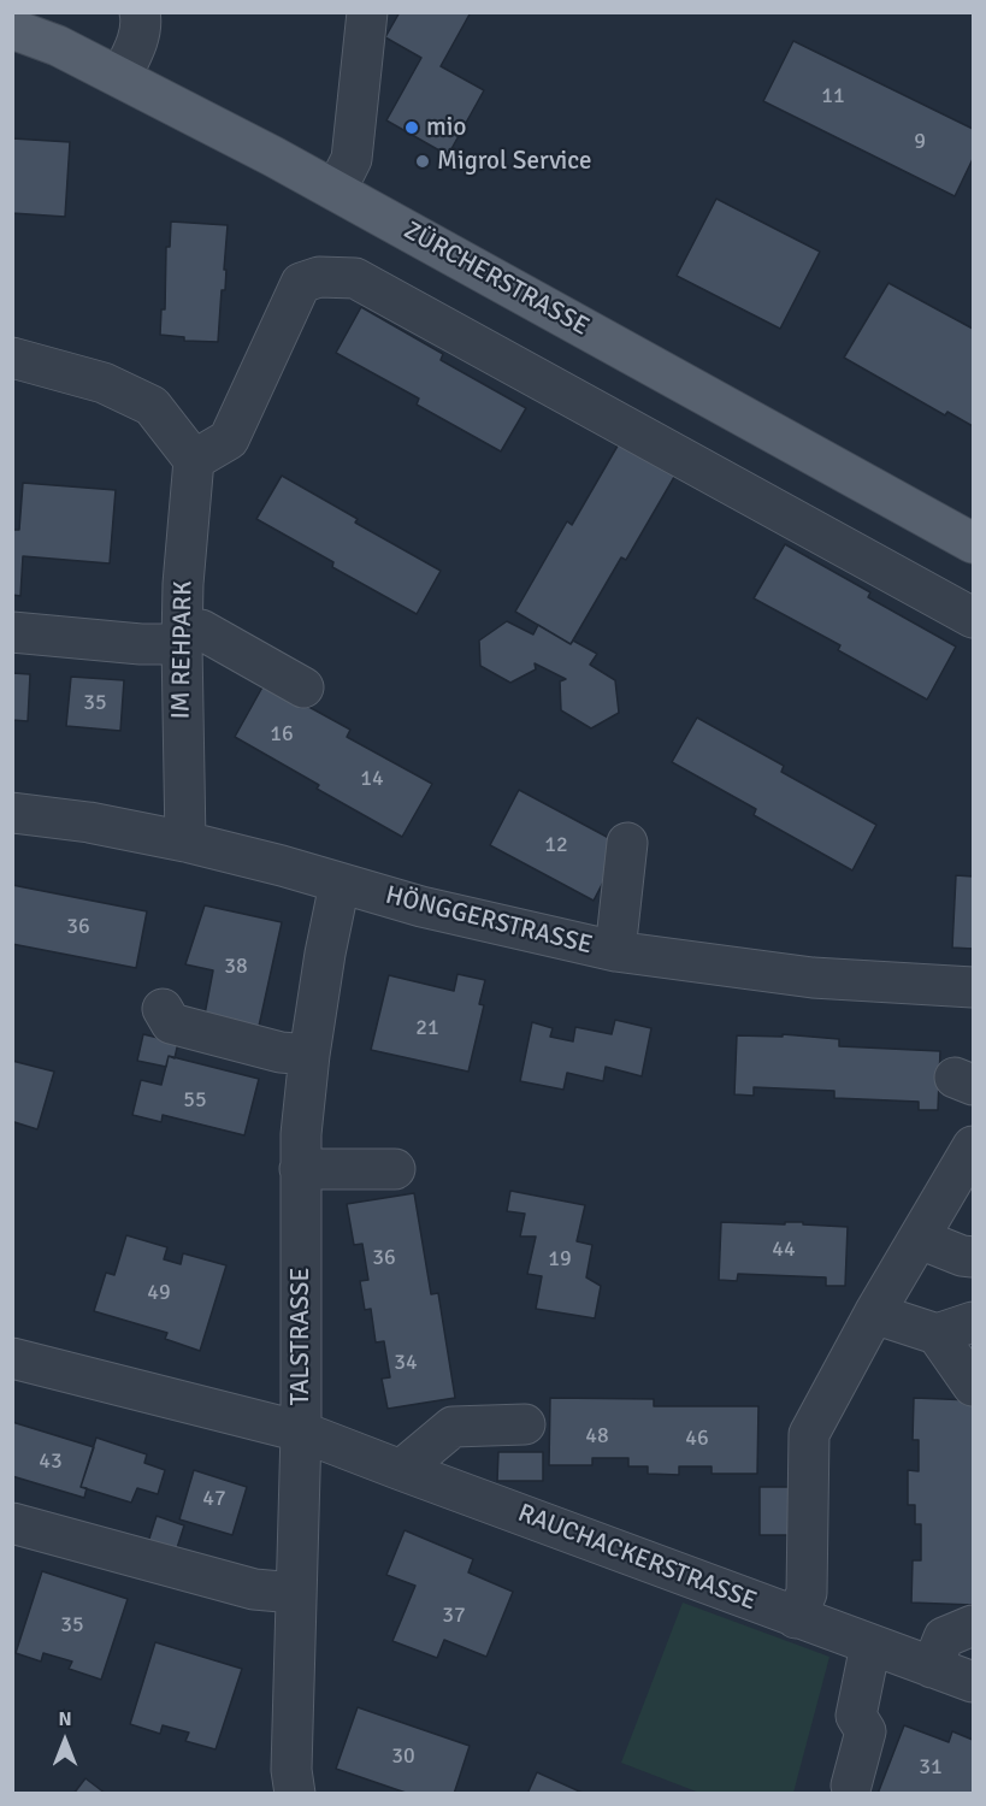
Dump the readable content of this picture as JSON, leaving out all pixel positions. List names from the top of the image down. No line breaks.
{"streets":{"main road":["ZÜRCHERSTRASSE"],"street":["IM REHPARK","HÖNGGERSTRASSE","TALSTRASSE","RAUCHACKERSTRASSE"]},"crossings":[["IM REHPARK","HÖNGGERSTRASSE"],["HÖNGGERSTRASSE","TALSTRASSE"],["TALSTRASSE","RAUCHACKERSTRASSE"]],"places":["mio","Migrol Service"],"house_numbers":["11","9","35","16","14","12","36","38","21","55","44","36","19","49","34","48","46","43","47","37","35","30","31"],"north":"top"}
